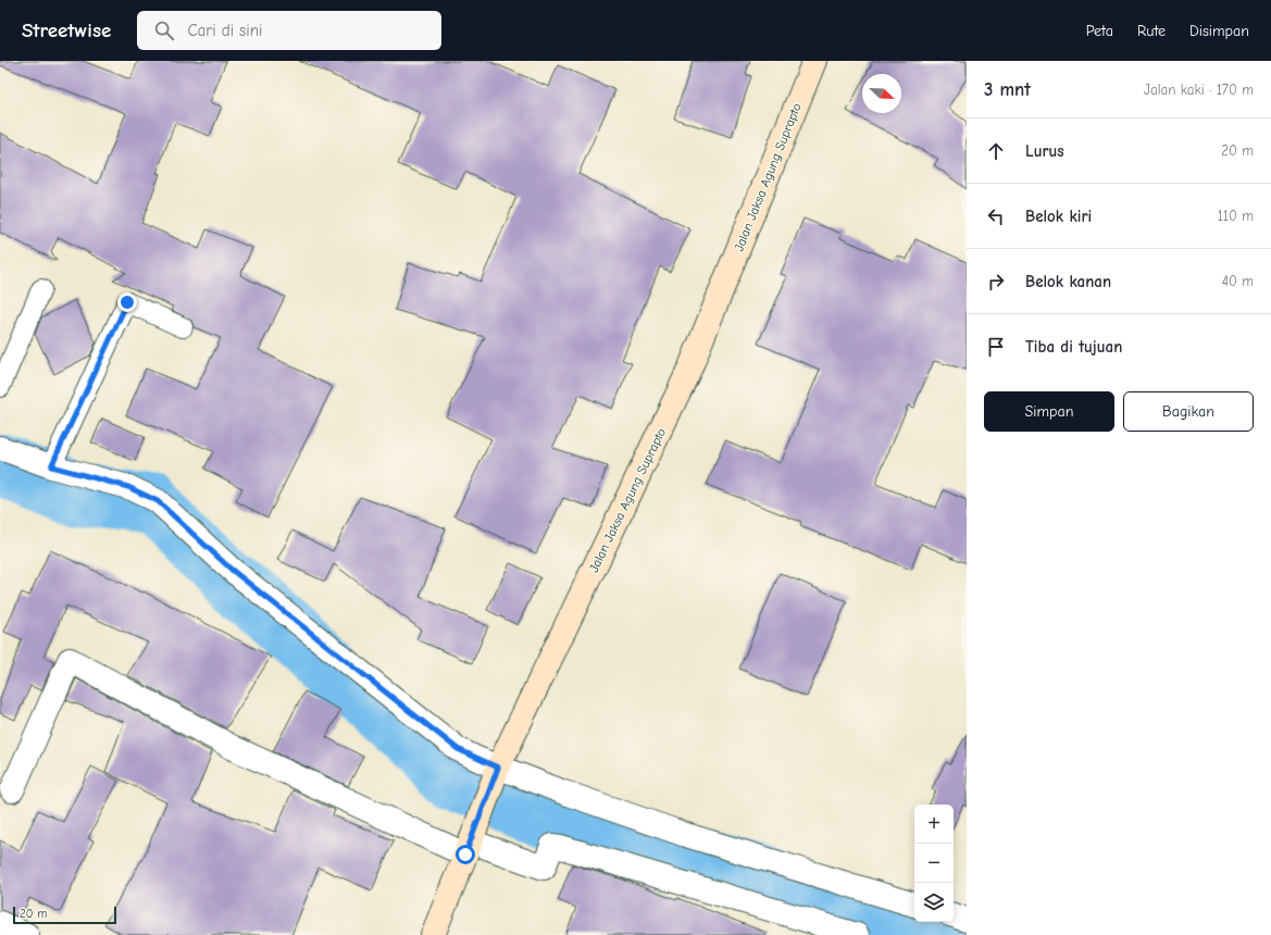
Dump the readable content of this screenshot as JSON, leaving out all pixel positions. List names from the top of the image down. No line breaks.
{"streets":{"main road":["Jalan Jaksa Agung Suprapto"]},"scale_bar":"20 m","north":"bottom right","page":{"header":"Streetwise","search":"Cari di sini","nav":["Peta","Rute","Disimpan"],"heading":["3 mnt","Jalan kaki · 170 m"],"list":[["Lurus","20 m"],["Belok kiri","110 m"],["Belok kanan","40 m"],"Tiba di tujuan"],"buttons":["Simpan","Bagikan"],"map_buttons":["+","−"],"scale":"20 m"}}
